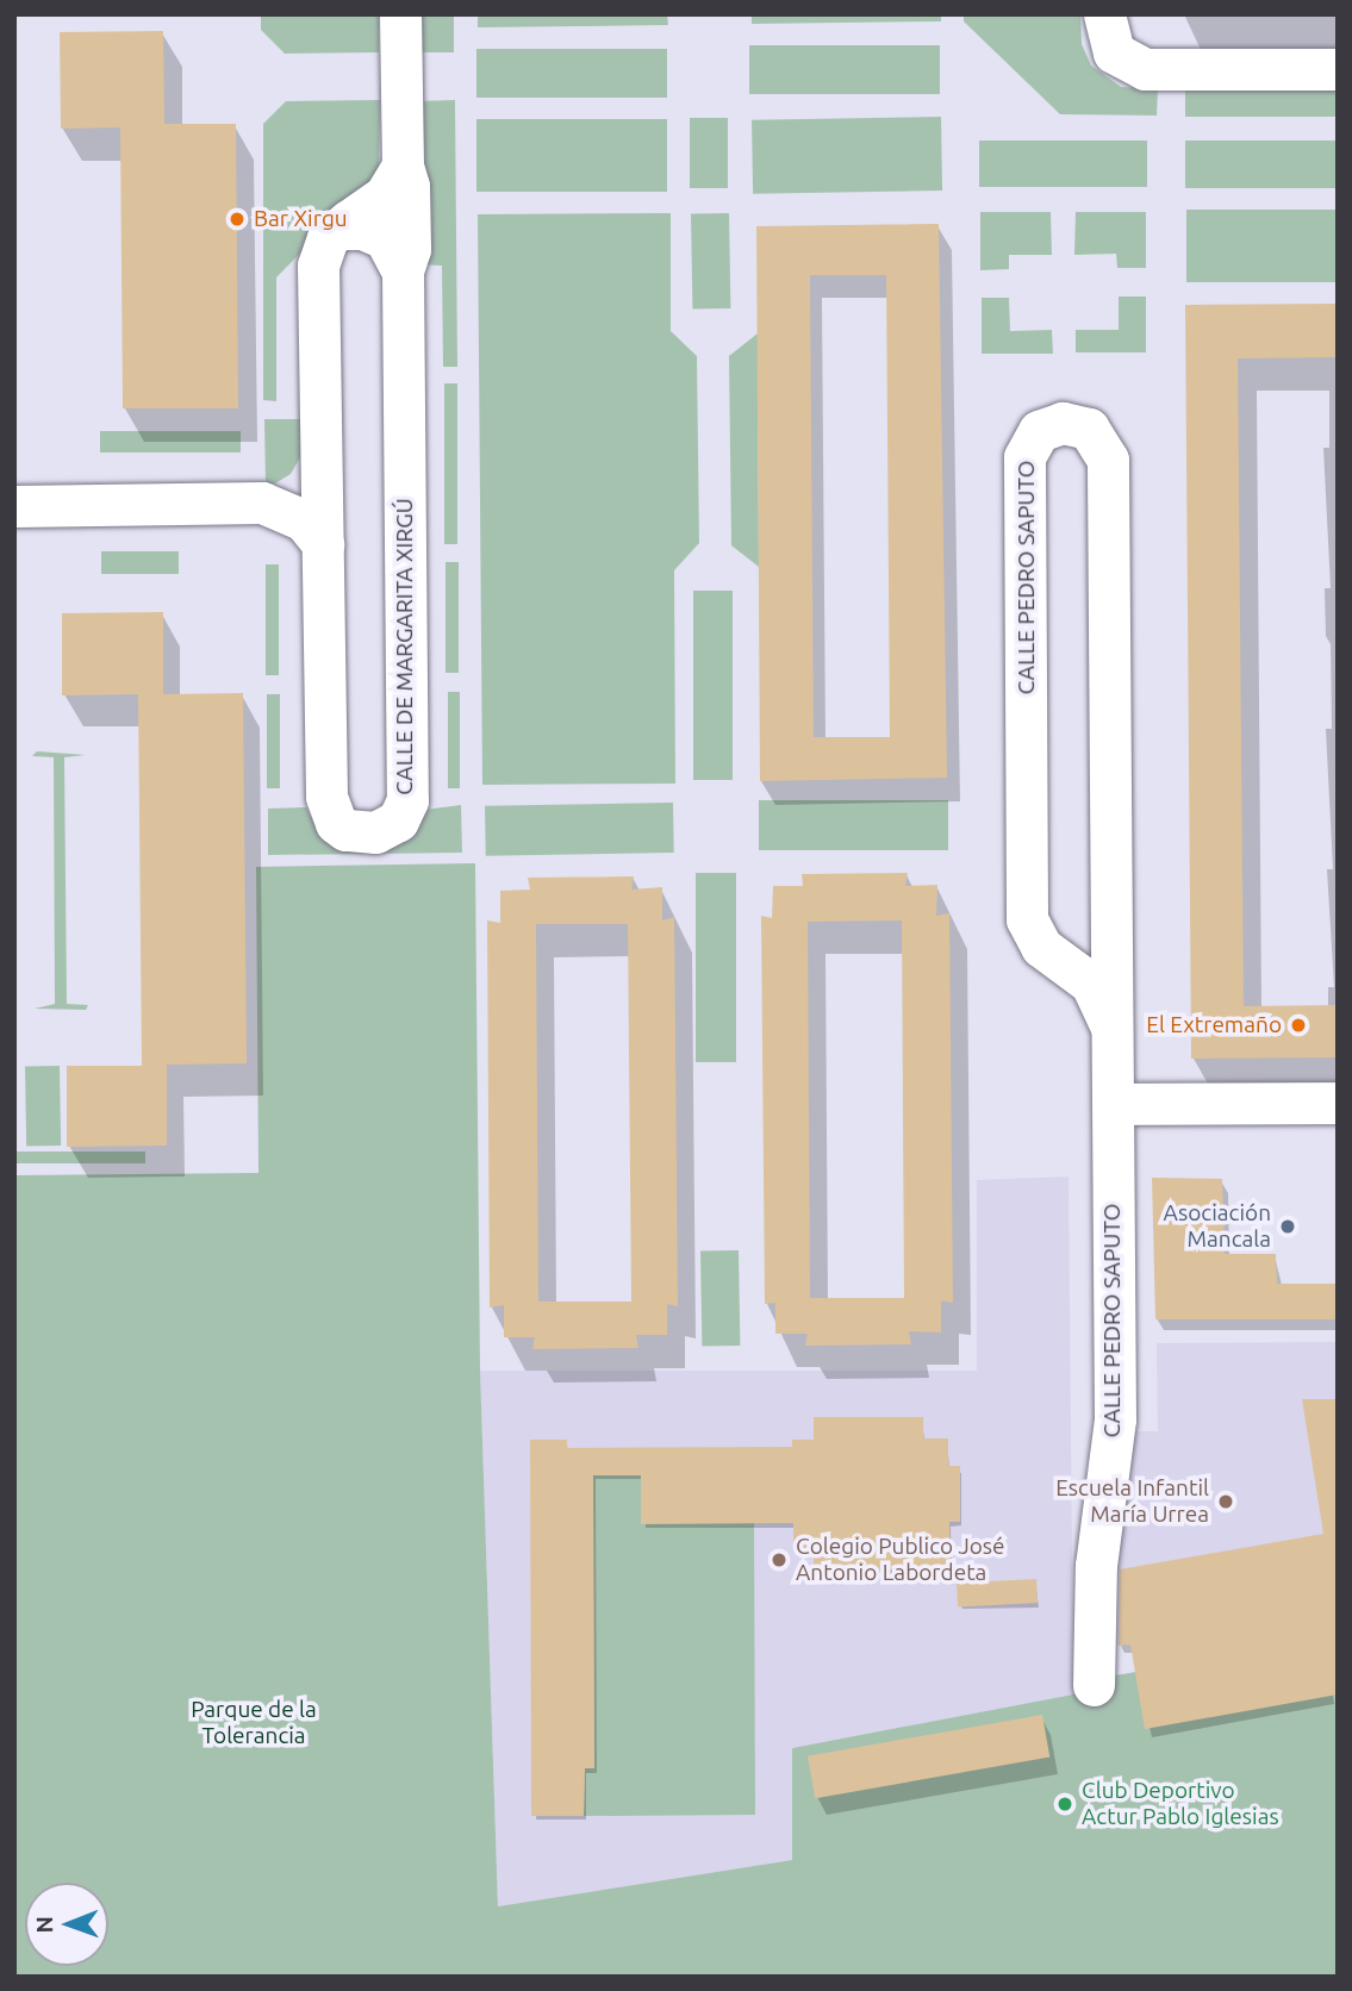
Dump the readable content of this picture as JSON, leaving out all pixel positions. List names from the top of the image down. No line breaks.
{"streets":{"street":["CALLE PEDRO SAPUTO","CALLE DE MARGARITA XIRGÚ"]},"parks":["Parque de la Tolerancia"],"places":["Bar Xirgu","El Extremaño","Asociación Mancala","Escuela Infantil María Urrea","Colegio Publico José Antonio Labordeta","Club Deportivo Actur Pablo Iglesias"],"north":"left"}
